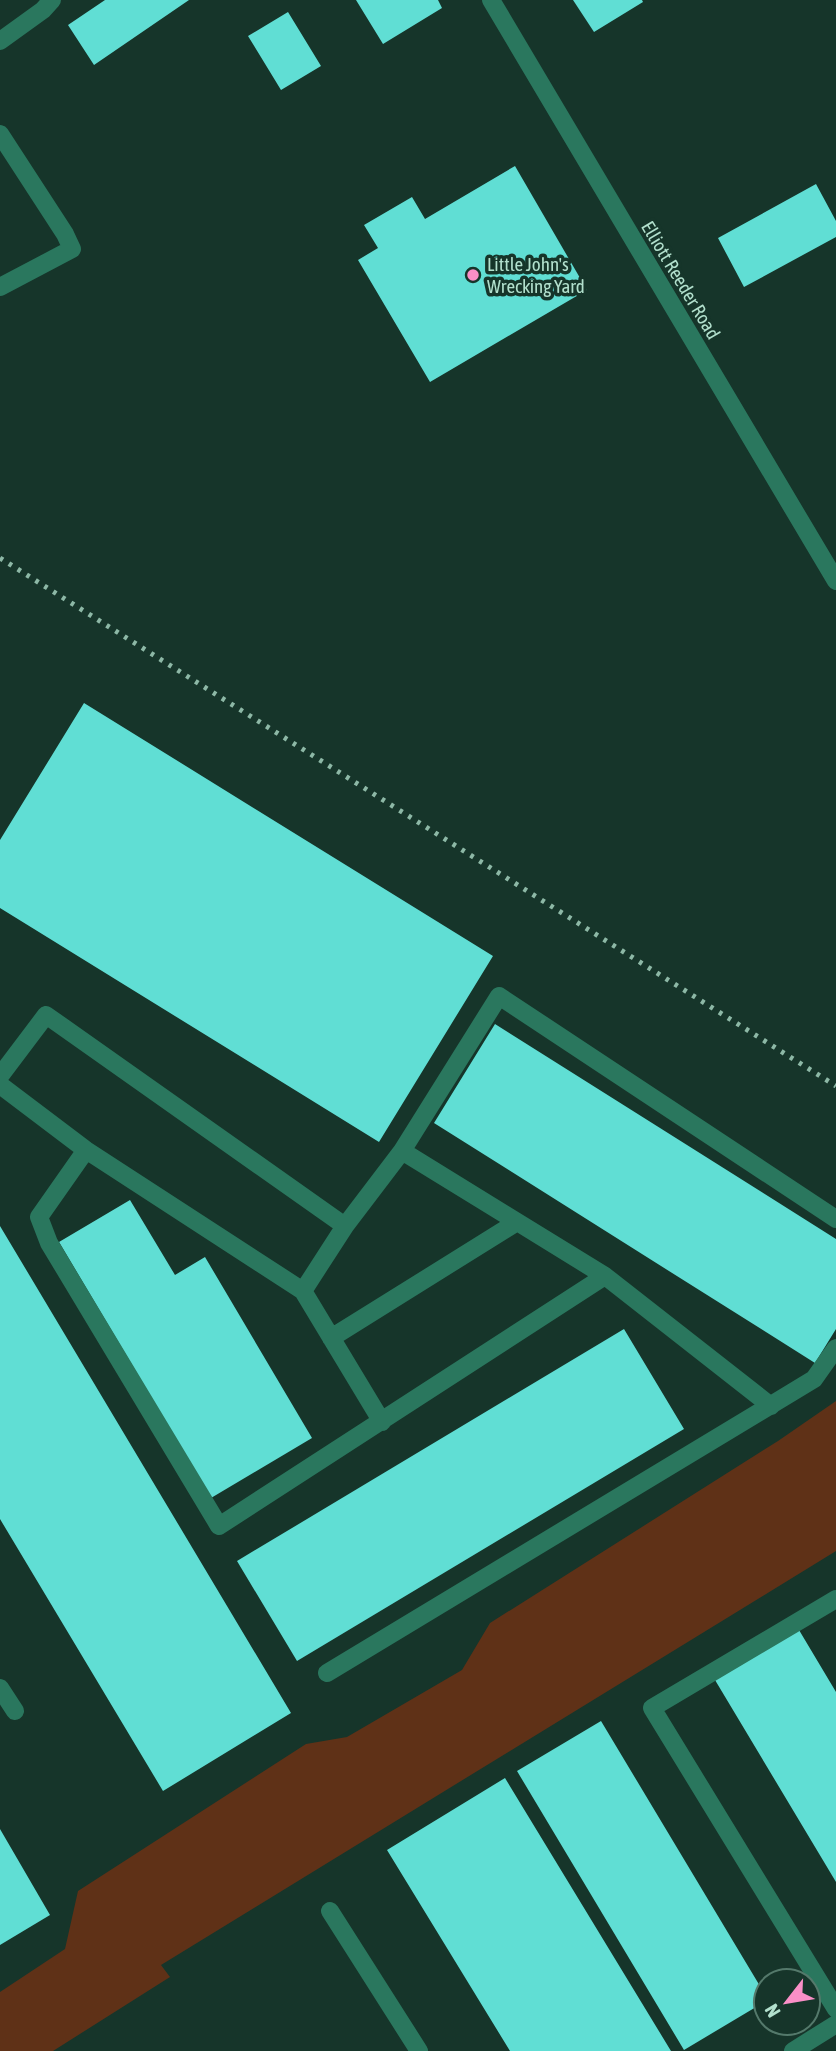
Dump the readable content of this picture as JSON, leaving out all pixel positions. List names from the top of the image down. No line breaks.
{"streets":{"street":["Elliott Reeder Road"]},"places":["Little John's Wrecking Yard"],"north":"bottom left"}
